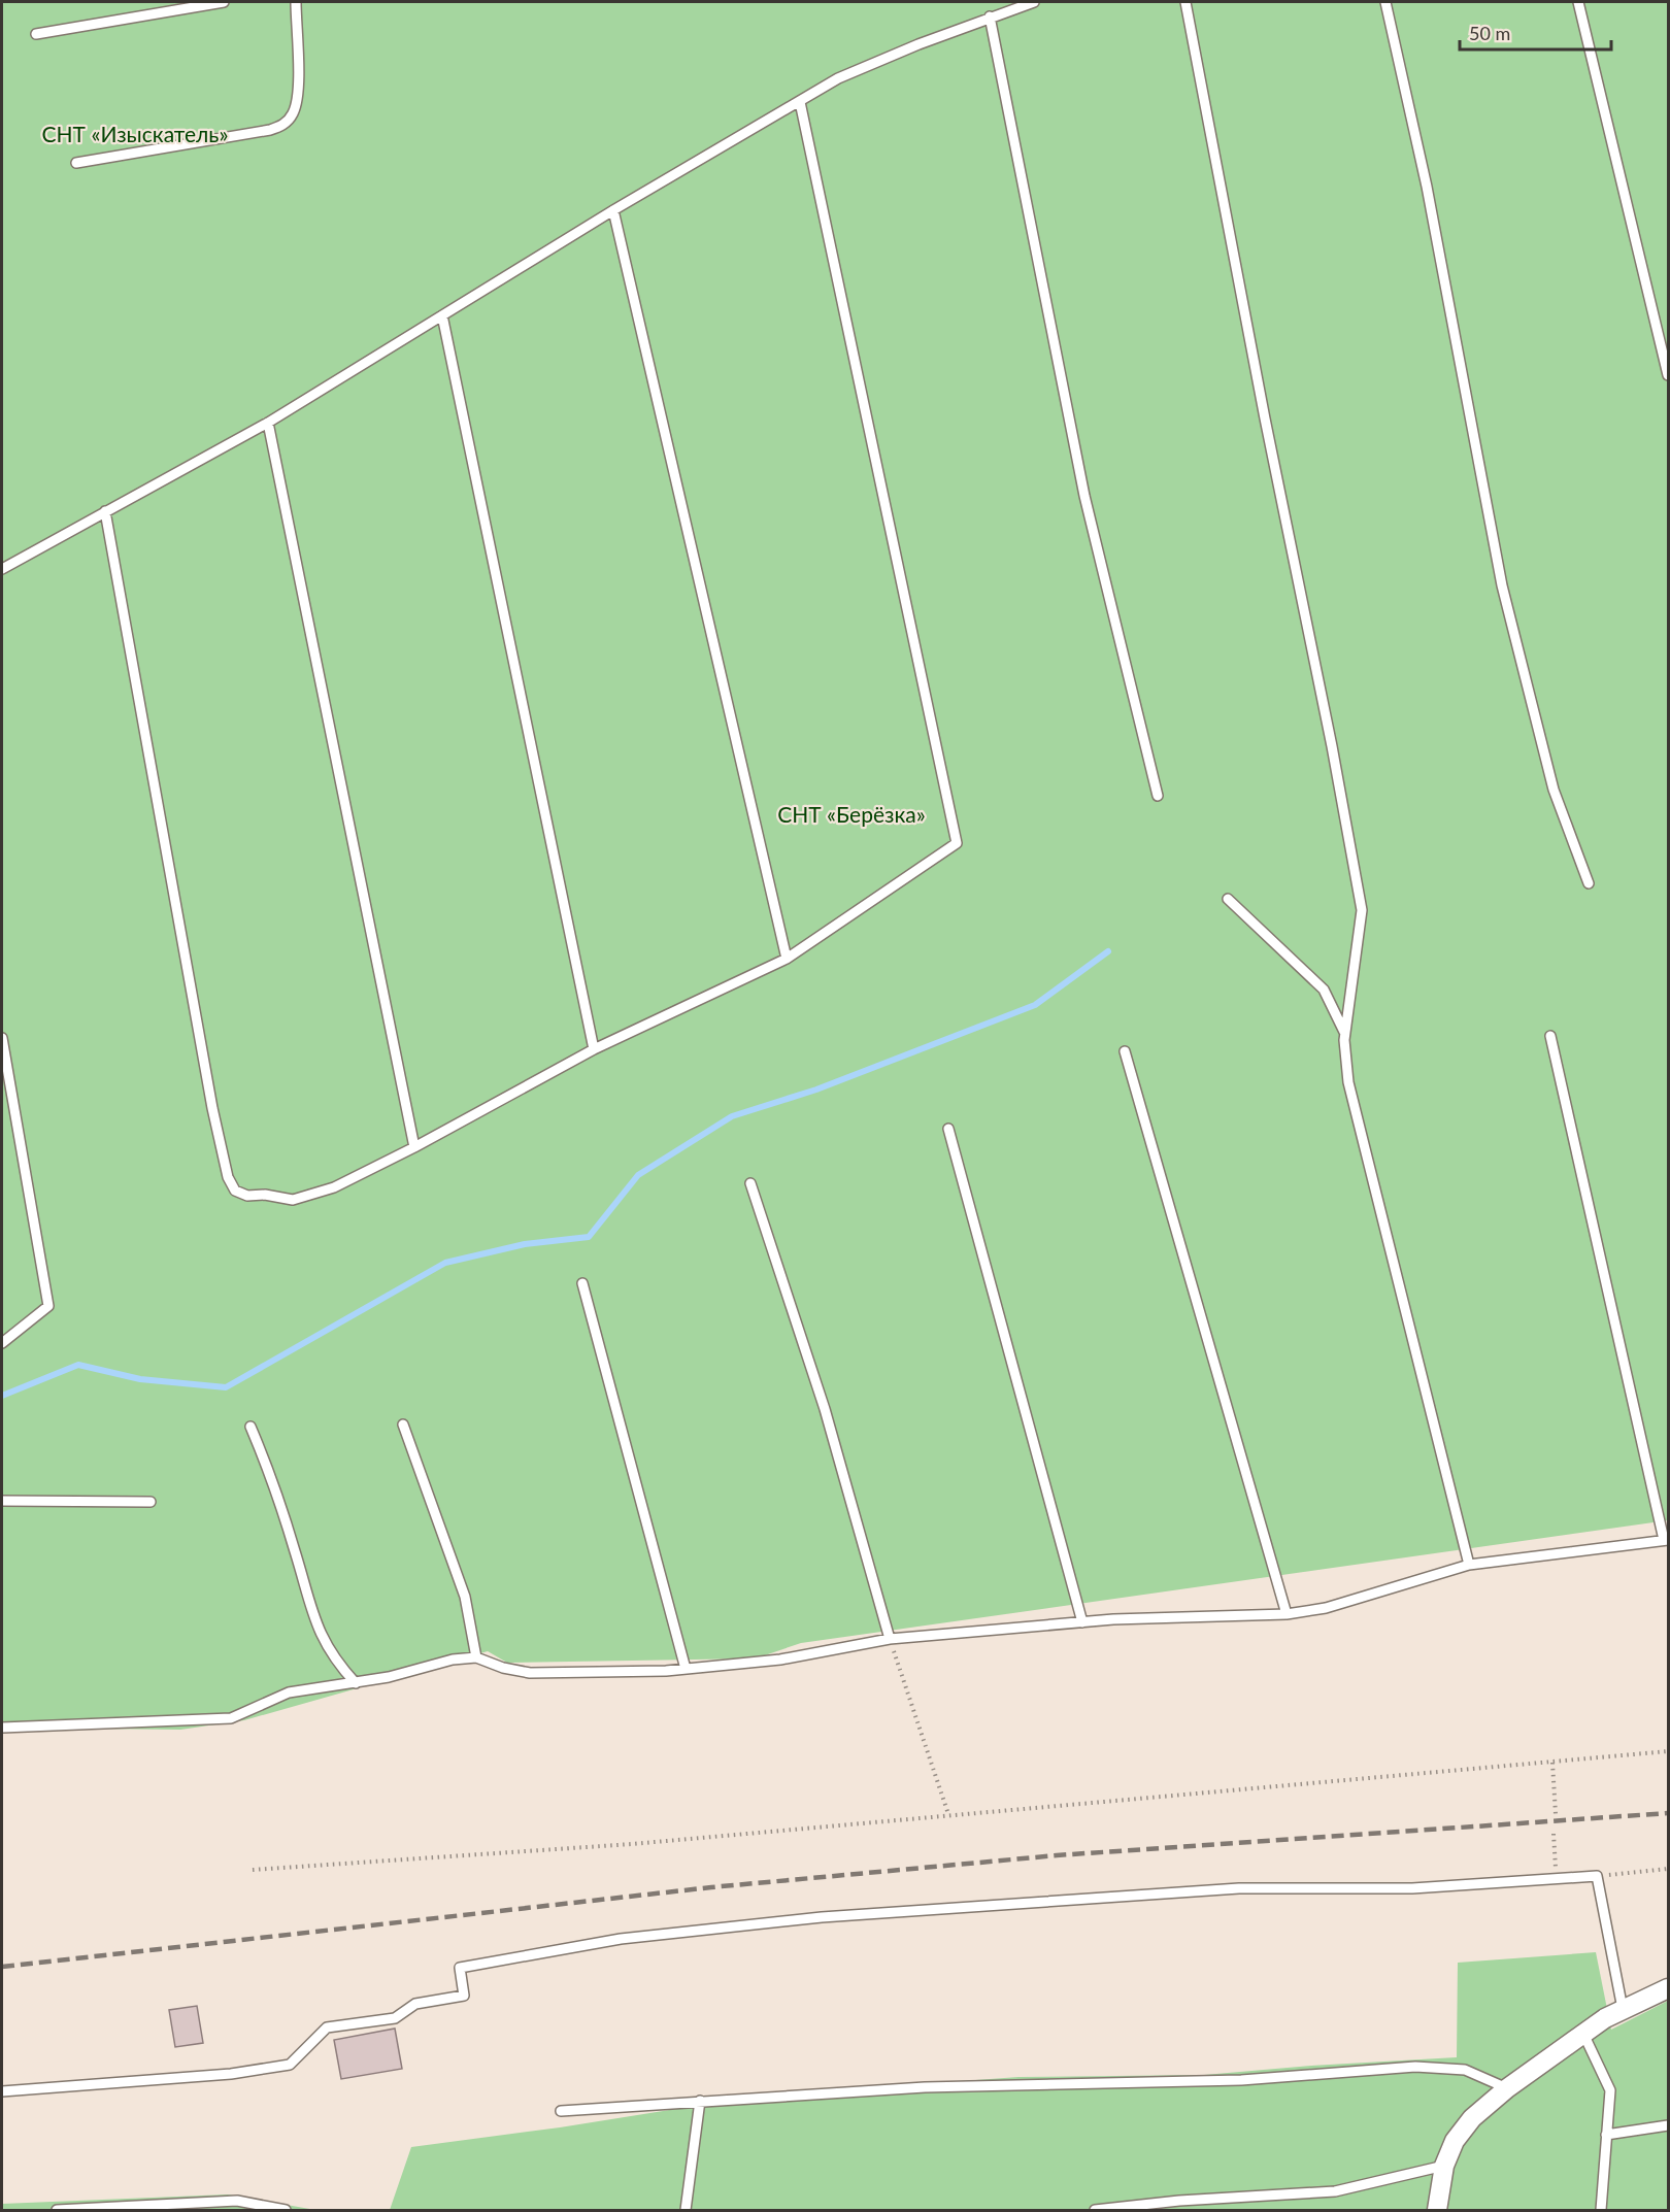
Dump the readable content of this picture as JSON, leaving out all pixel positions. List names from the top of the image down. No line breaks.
{"parks":["СНТ «Изыскатель»","СНТ «Берёзка»"],"scale_bar":"50 m"}
